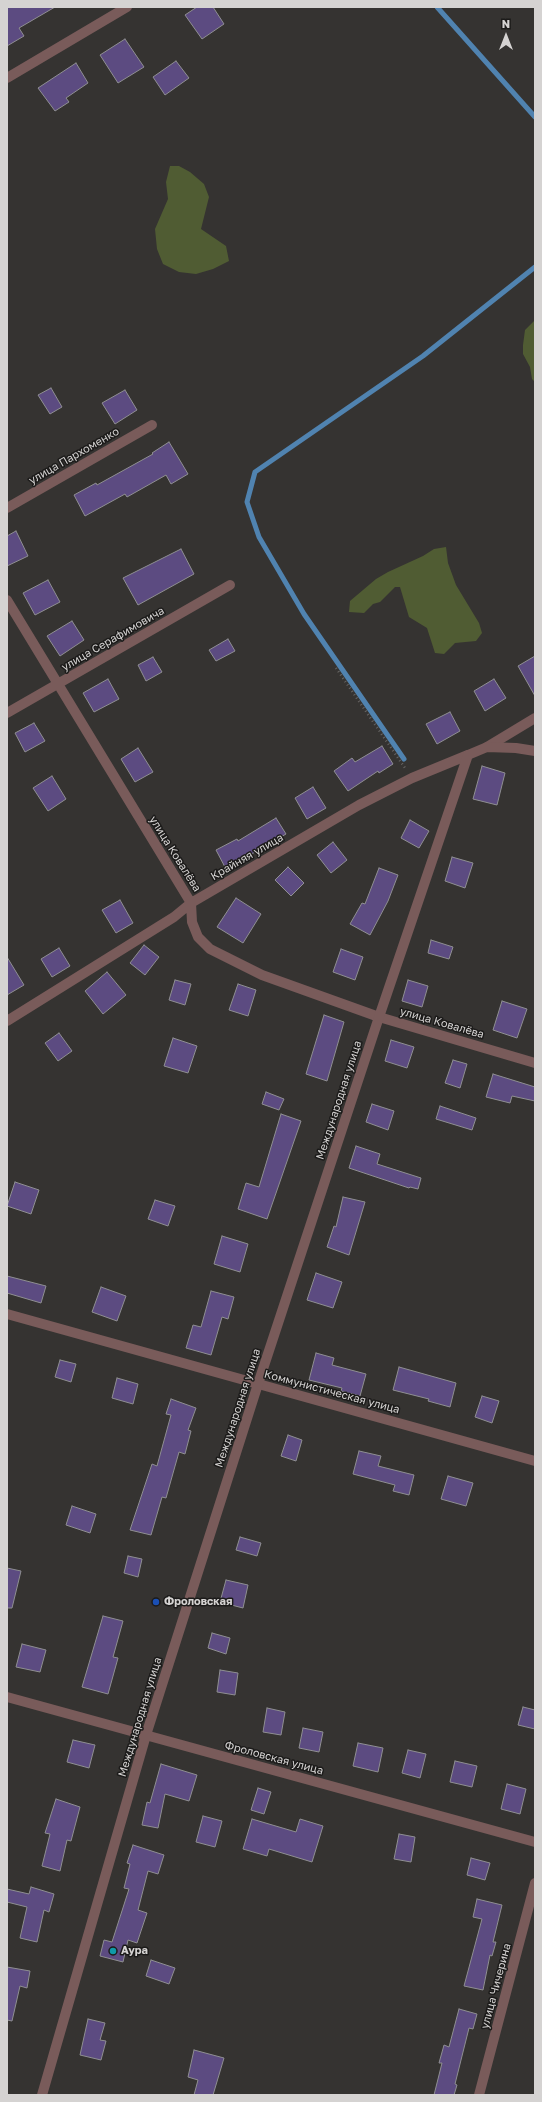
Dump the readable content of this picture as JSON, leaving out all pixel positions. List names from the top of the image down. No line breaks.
{"streets":{"street":["улица Пархоменко","улица Серафимовича","улица Ковалёва","Крайняя улица","Международная улица","Коммунистическая улица","Фроловская улица","улица Чичерина"]},"crossings":[["улица Серафимовича","улица Ковалёва"],["улица Ковалёва","Крайняя улица"],["улица Ковалёва","Международная улица"],["Крайняя улица","Международная улица"],["Международная улица","Коммунистическая улица"],["Международная улица","Фроловская улица"]],"places":["Фроловская","Аура"],"north":"top"}
